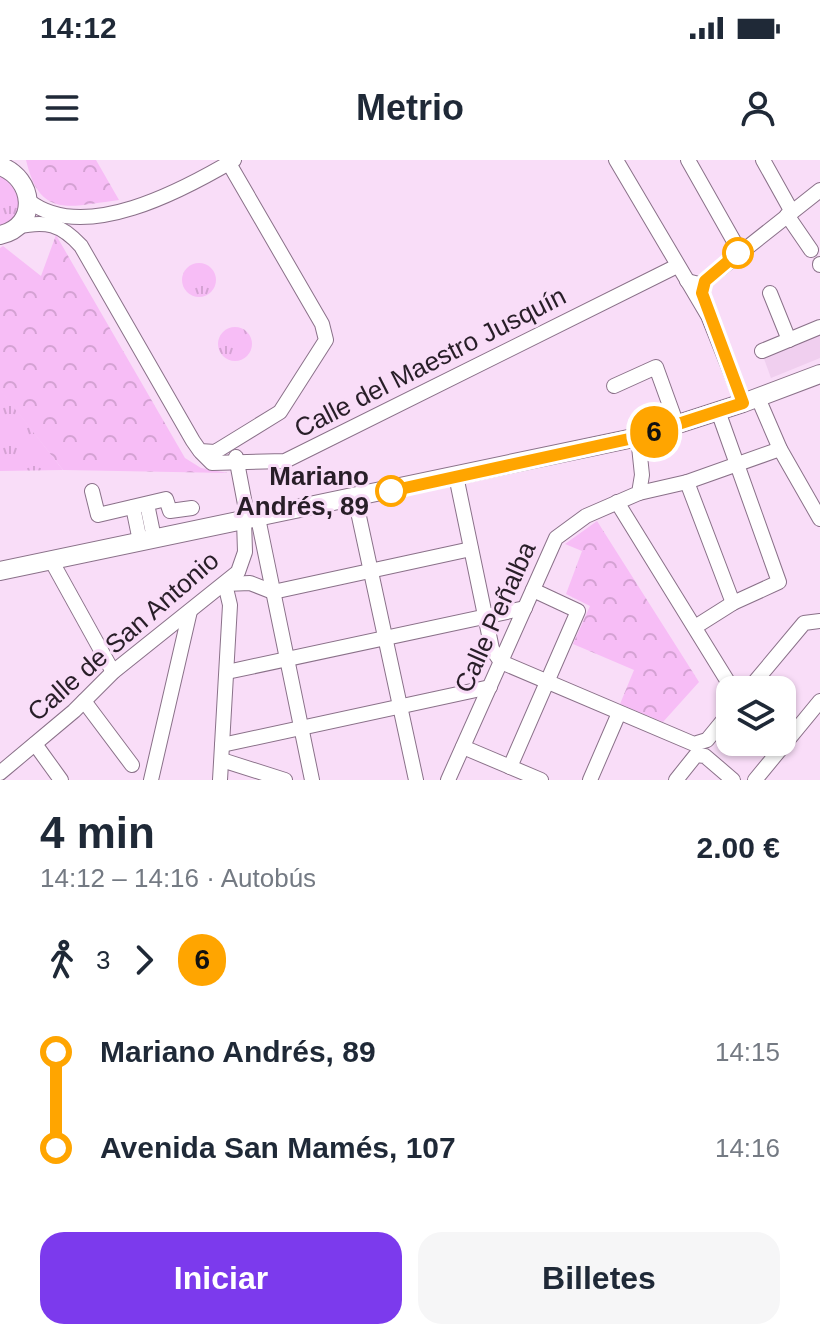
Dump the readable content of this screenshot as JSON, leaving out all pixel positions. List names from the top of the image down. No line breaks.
{"streets":{"street":["Calle del Maestro Jusquín","Calle Peñalba","Calle de San Antonio"]},"places":["Mariano Andrés, 89"],"lines":["bus line 6"],"page":{"status":"14:12","header":"Metrio","on_map":"6","heading":["4 min","14:12 – 14:16 · Autobús","2.00 €"],"legs":["3","6"],"list":[{"name":"Mariano Andrés, 89","value":"14:15"},{"name":"Avenida San Mamés, 107","value":"14:16"}],"buttons":["Iniciar","Billetes"]}}
